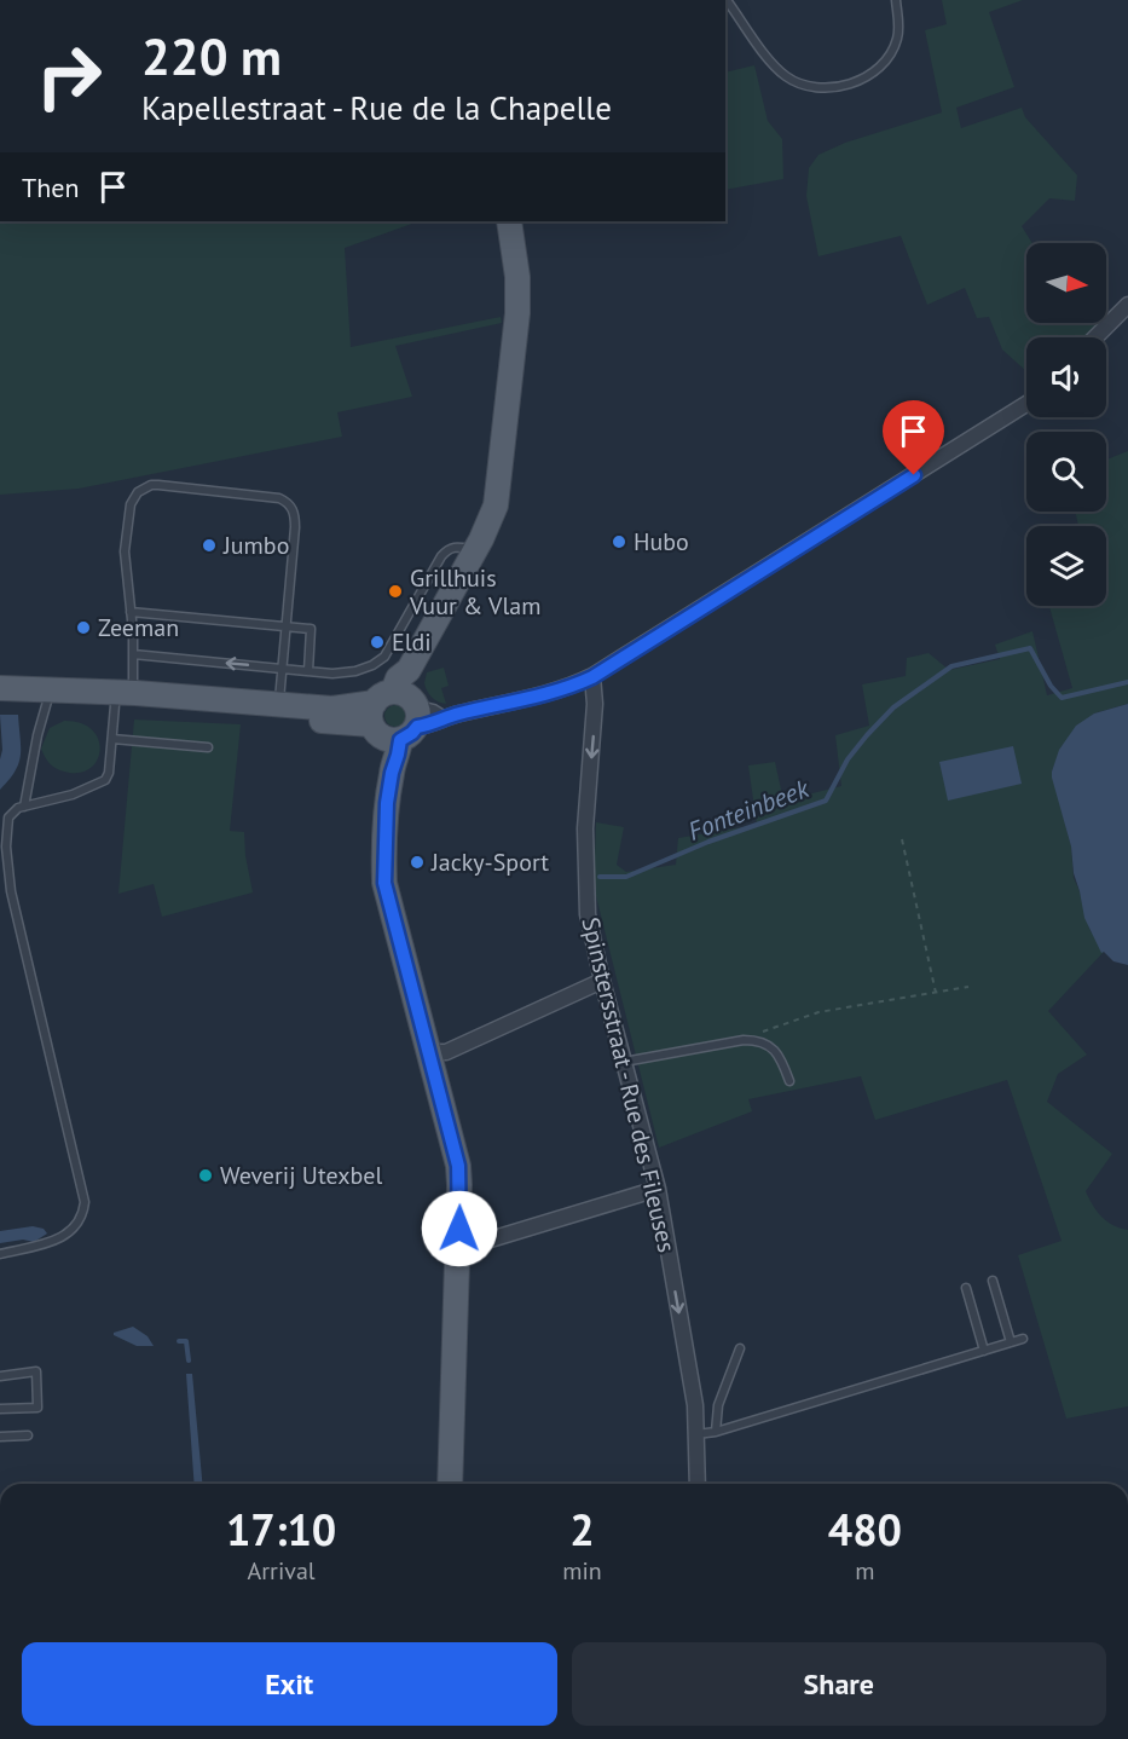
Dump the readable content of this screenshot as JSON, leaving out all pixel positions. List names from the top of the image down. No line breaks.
{"streets":{"street":["Spinstersstraat - Rue des Fileuses"]},"one_way":["Spinstersstraat - Rue des Fileuses"],"water":["Fonteinbeek"],"places":["Hubo","Jumbo","Grillhuis Vuur & Vlam","Zeeman","Eldi","Jacky-Sport","Weverij Utexbel"],"north":"right","page":{"turn":["220 m","Kapellestraat - Rue de la Chapelle"],"then":"Then","eta":["17:10","Arrival","2","min","480","m"],"buttons":["Exit","Share"]}}
